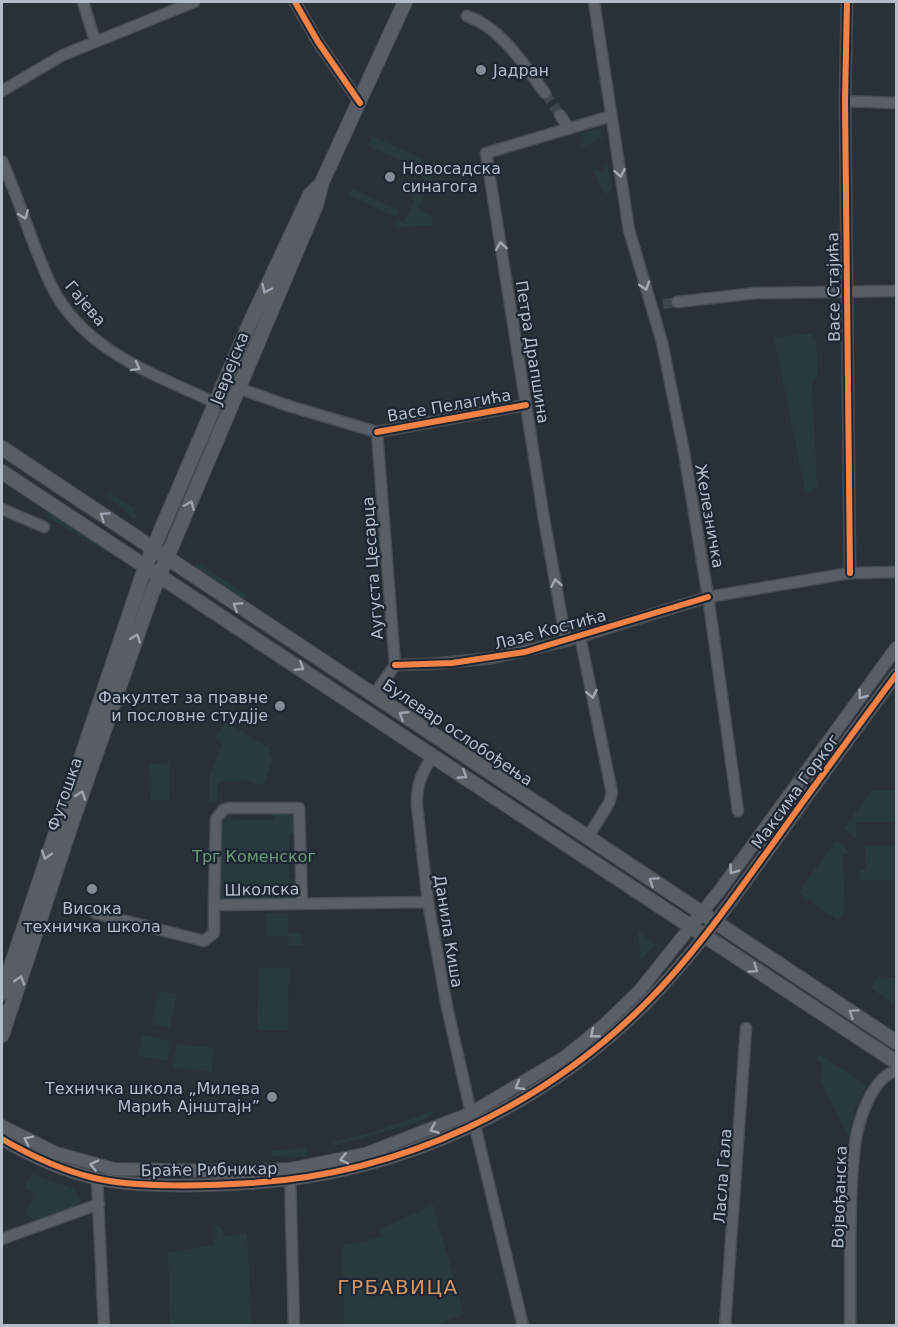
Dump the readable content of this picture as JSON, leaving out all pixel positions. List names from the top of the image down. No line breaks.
{"streets":{"main road":["Јеврејска","Булевар ослобођења","Футошка"],"street":["Васе Стајића","Гајева","Петра Драпшина","Васе Пелагића","Железничка","Аугуста Цесарца","Лазе Костића","Максима Горког","Школска","Данила Киша","Браће Рибникар","Ласла Гала","Војвођанска"]},"crossings":[["Васе Стајића","Лазе Костића"],["Гајева","Јеврејска"],["Петра Драпшина","Васе Пелагића"],["Петра Драпшина","Лазе Костића"],["Јеврејска","Васе Пелагића"],["Јеврејска","Булевар ослобођења"],["Јеврејска","Футошка"],["Васе Пелагића","Аугуста Цесарца"],["Железничка","Лазе Костића"],["Аугуста Цесарца","Лазе Костића"],["Булевар ослобођења","Максима Горког"],["Булевар ослобођења","Футошка"],["Булевар ослобођења","Данила Киша"],["Булевар ослобођења","Браће Рибникар"],["Максима Горког","Браће Рибникар"],["Школска","Данила Киша"],["Данила Киша","Браће Рибникар"]],"one_way":["Гајева","Петра Драпшина"],"districts":["ГРБАВИЦА"],"parks":["Трг Коменског"],"places":["Јадран","Новосадска синагога","Факултет за правне и пословне студјје","Висока техничка школа","Техничка школа „Милева Марић Ајнштајн”"]}
